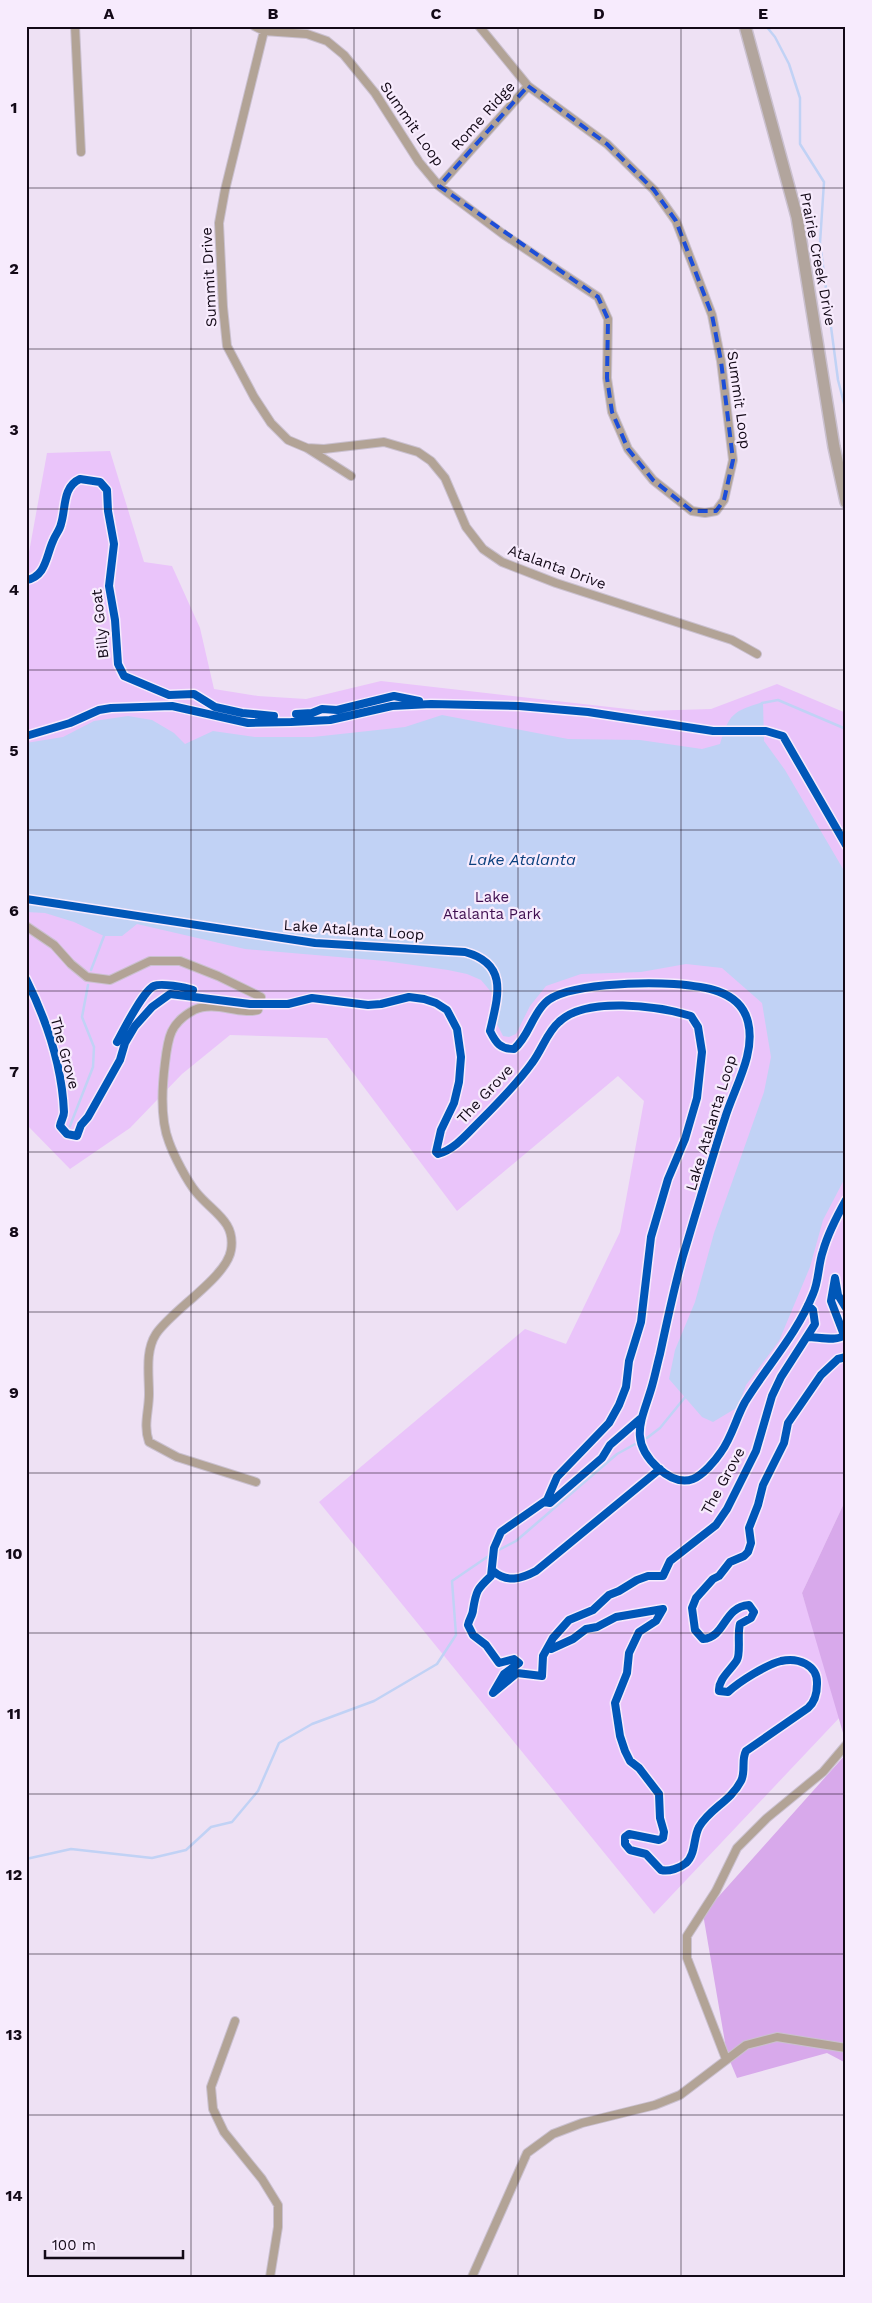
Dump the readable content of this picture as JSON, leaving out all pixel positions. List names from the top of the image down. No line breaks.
{"streets":{"main road":["Prairie Creek Drive"],"street":["Rome Ridge","Summit Loop","Summit Drive","Atalanta Drive"],"cycle path":["Billy Goat","Lake Atalanta Loop","The Grove"]},"crossings":[["Rome Ridge","Summit Loop"],["Summit Loop","Summit Drive"],["Summit Drive","Atalanta Drive"]],"water":["Lake Atalanta"],"parks":["Lake Atalanta Park"],"scale_bar":"100 m","grid":{"columns":["A","B","C","D","E"],"rows":["1","2","3","4","5","6","7","8","9","10","11","12","13","14"]}}
